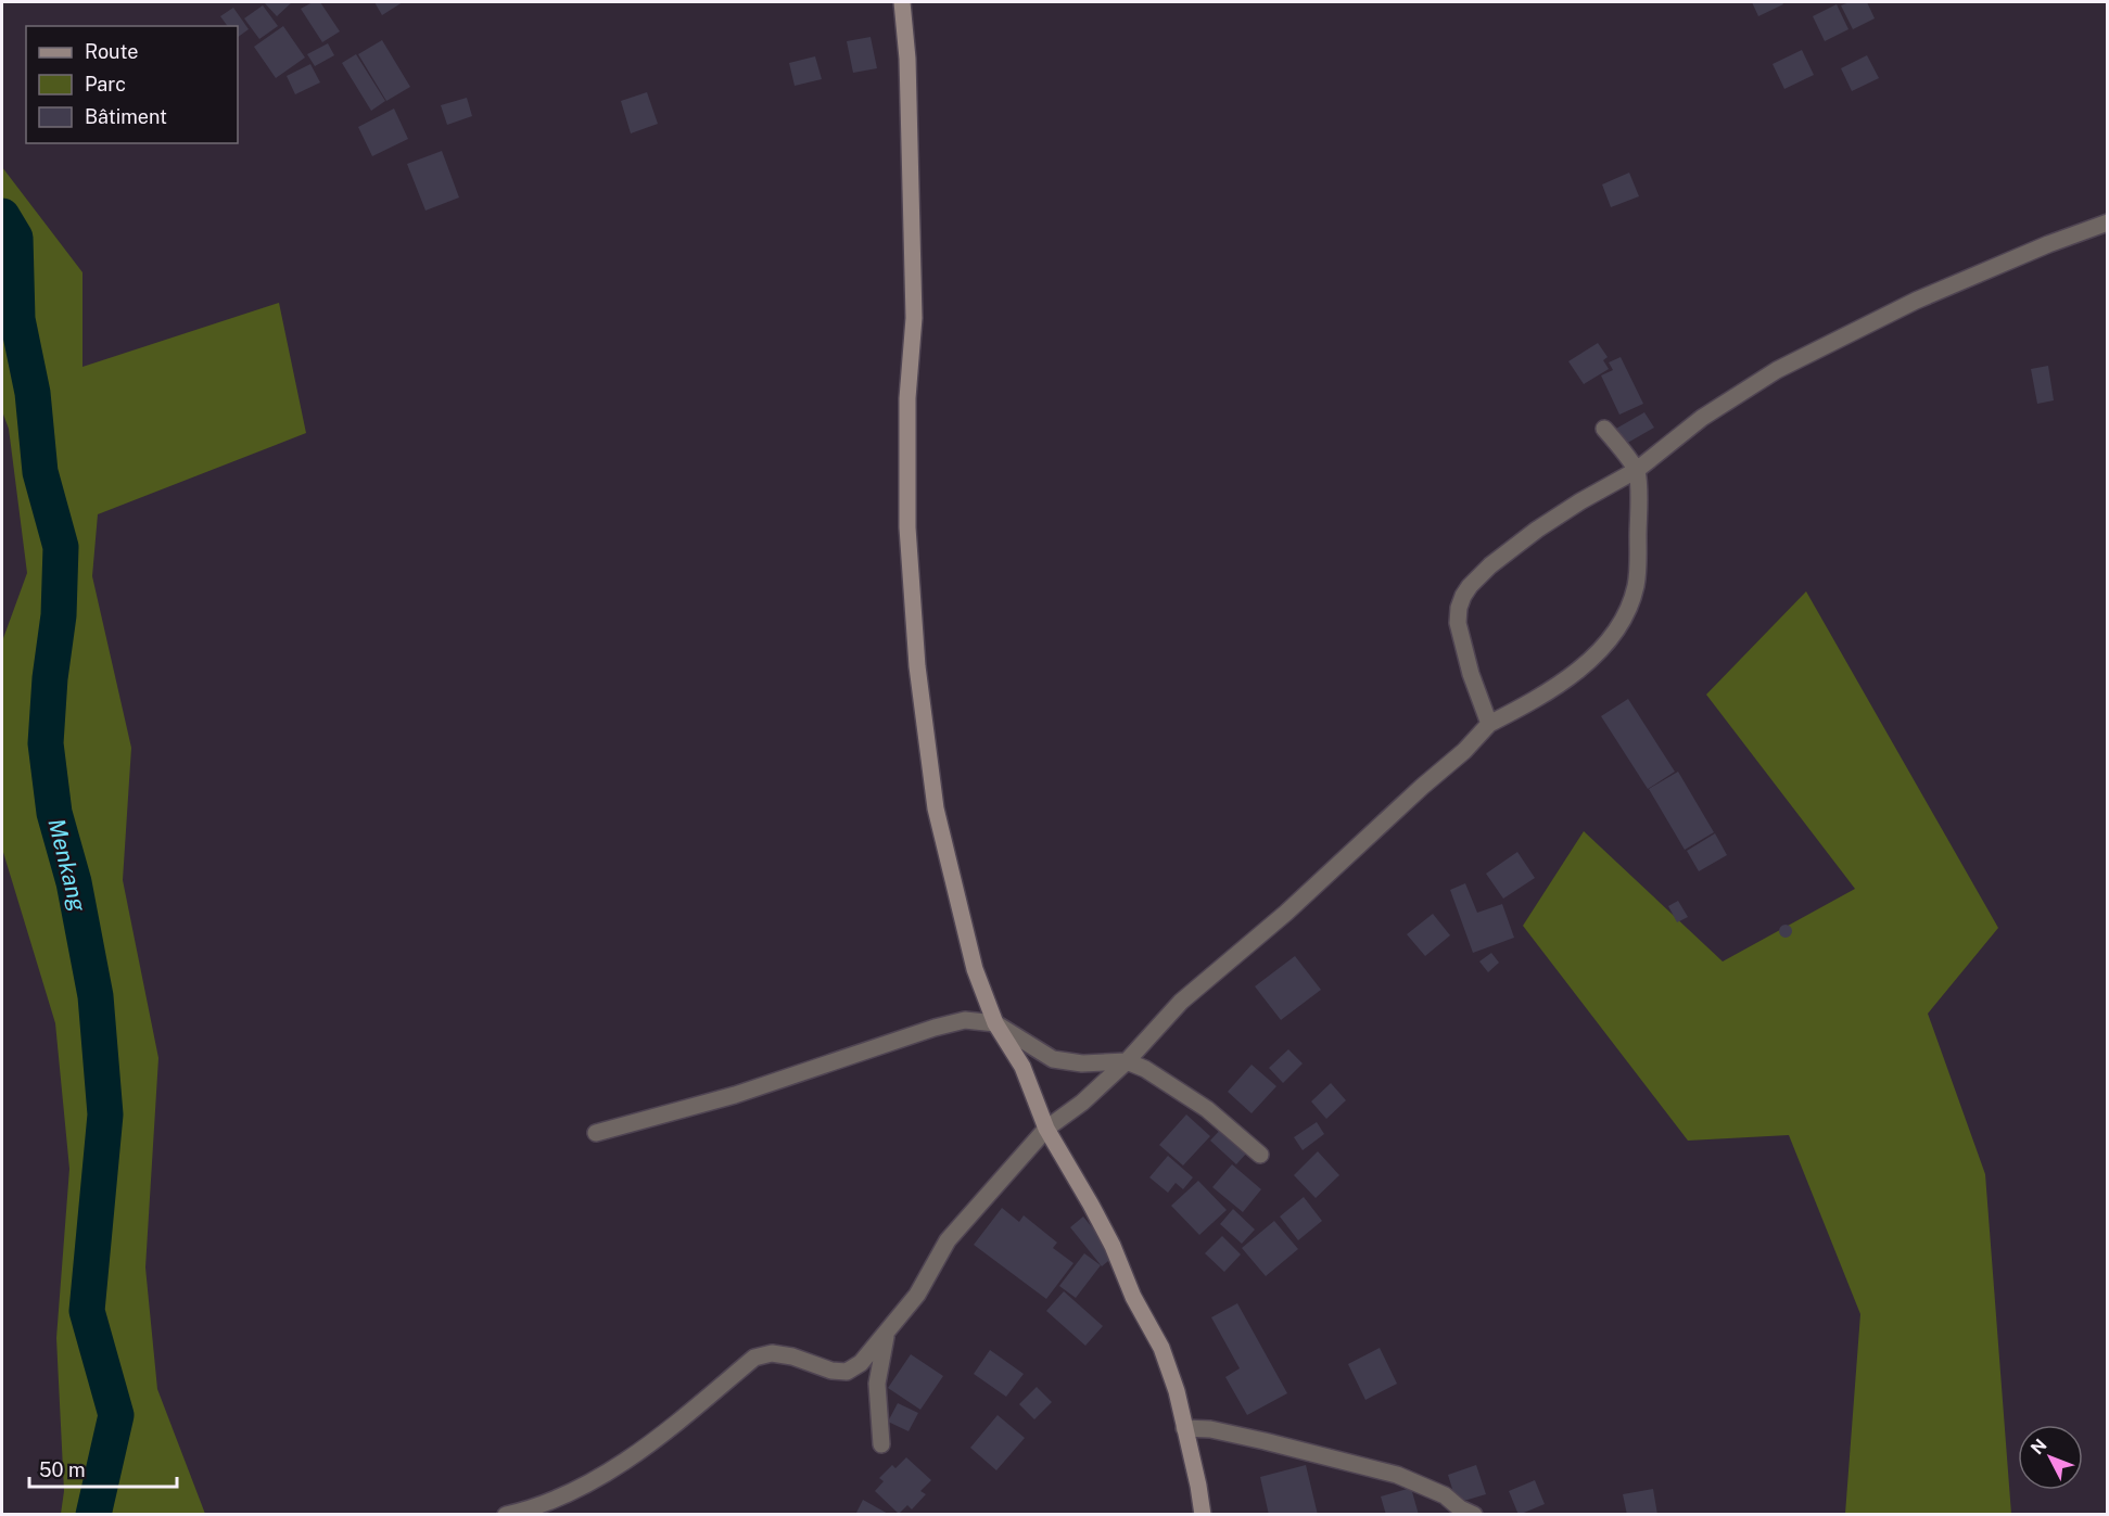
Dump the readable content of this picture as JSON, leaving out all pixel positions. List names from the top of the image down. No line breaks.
{"water":["Menkang"],"legend":["Route","Parc","Bâtiment"],"scale_bar":"50 m","north":"top left"}
